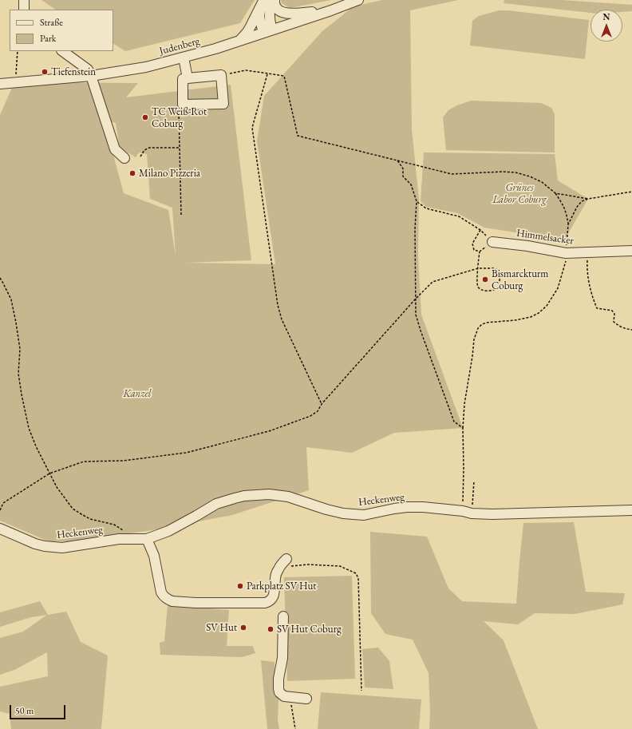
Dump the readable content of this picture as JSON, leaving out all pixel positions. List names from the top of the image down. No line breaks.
{"streets":{"street":["Judenberg","Himmelsacker","Heckenweg"]},"parks":["Grünes Labor Coburg","Kanzel"],"places":["Tiefenstein","TC Weiß-Rot Coburg","Milano Pizzeria","Bismarckturm Coburg","Parkplatz SV Hut","SV Hut","SV Hut Coburg"],"legend":["Straße","Park"],"scale_bar":"50 m","north":"top"}
